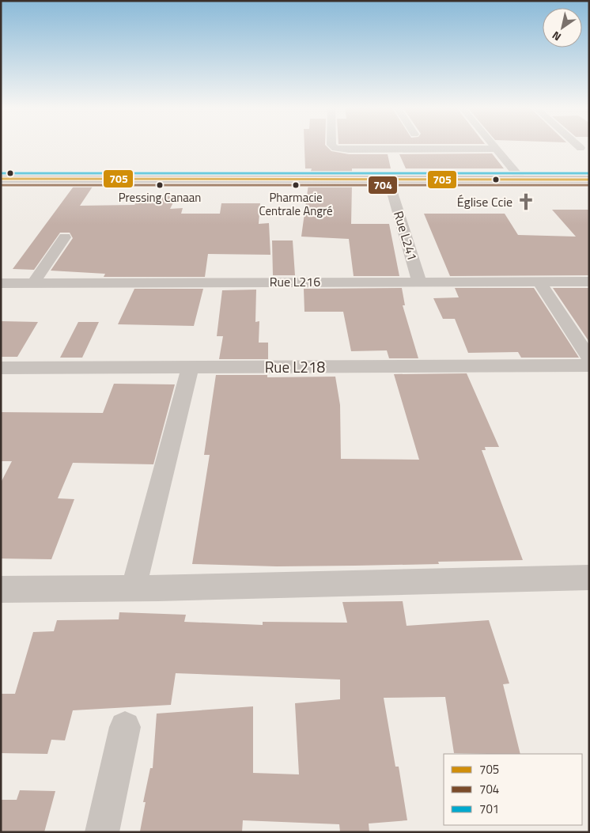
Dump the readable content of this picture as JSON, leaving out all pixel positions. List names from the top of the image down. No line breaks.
{"streets":{"street":["Rue L241","Rue L216","Rue L218"]},"crossings":[["Rue L241","Rue L216"]],"places":{"other":["Pressing Canaan","Pharmacie Centrale Angré"],"church":["Église Ccie"]},"lines":["transit line 701","transit line 705","transit line 704"],"legend":["705","704","701"],"north":"bottom left"}
